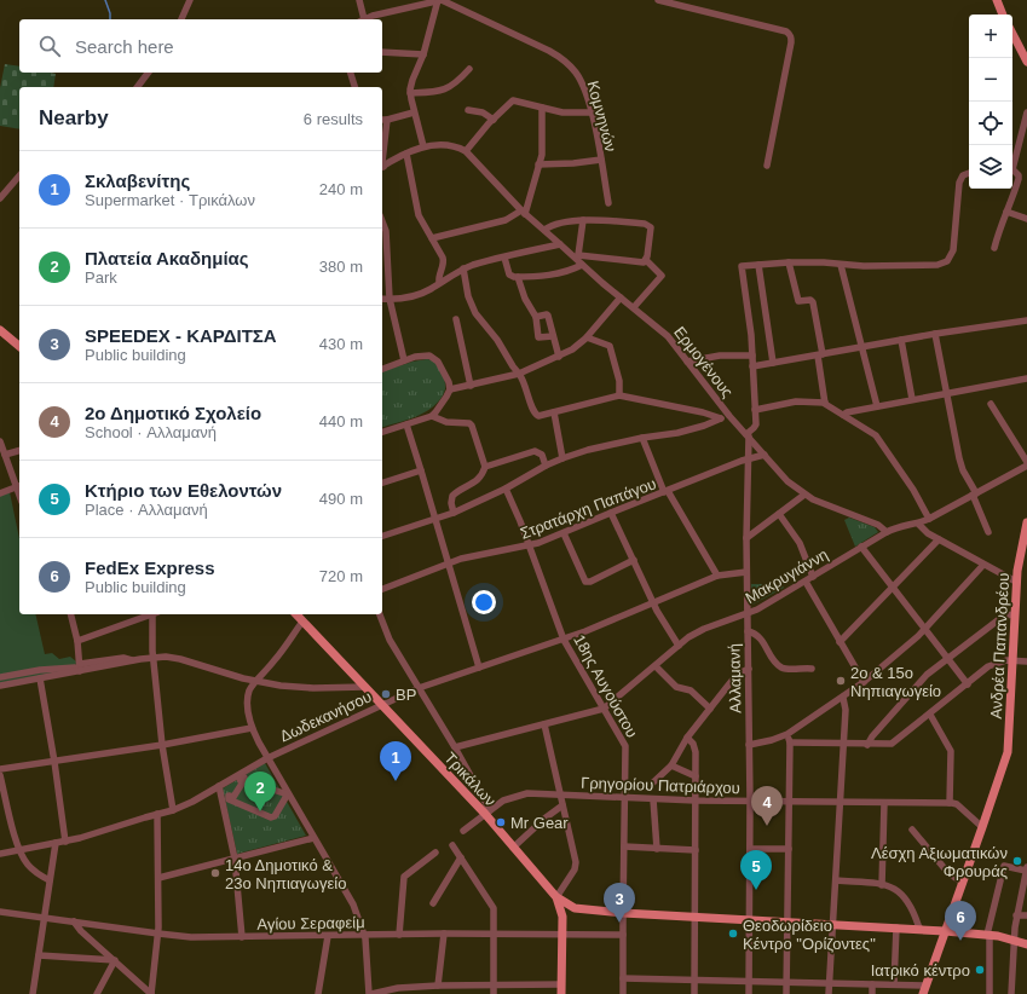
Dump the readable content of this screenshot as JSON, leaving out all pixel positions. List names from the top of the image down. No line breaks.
{"streets":{"main road":["Ανδρέα Παπανδρέου","Τρικάλων"],"street":["Κομνηνών","Ερμογένους","Στρατάρχη Παπάγου","Μακρυγιάννη","Αλλαμανή","18ης Αυγούστου","Δωδεκανήσου","Γρηγορίου Πατριάρχου","Αγίου Σεραφείμ"]},"crossings":[["Ερμογένους","Στρατάρχη Παπάγου"],["Ερμογένους","Μακρυγιάννη"],["Ερμογένους","Αλλαμανή"],["Στρατάρχη Παπάγου","Αλλαμανή"],["Στρατάρχη Παπάγου","18ης Αυγούστου"],["Μακρυγιάννη","Αλλαμανή"],["Μακρυγιάννη","18ης Αυγούστου"],["Αλλαμανή","Δωδεκανήσου"],["Αλλαμανή","Γρηγορίου Πατριάρχου"],["18ης Αυγούστου","Δωδεκανήσου"],["18ης Αυγούστου","Γρηγορίου Πατριάρχου"],["18ης Αυγούστου","Αγίου Σεραφείμ"],["Δωδεκανήσου","Τρικάλων"],["Τρικάλων","Γρηγορίου Πατριάρχου"],["Τρικάλων","Αγίου Σεραφείμ"]],"places":["2ο & 15ο Νηπιαγωγείο","BP","Mr Gear","Λέσχη Αξιωματικών Φρουράς","14ο Δημοτικό & 23ο Νηπιαγωγείο","Θεοδωρίδειο Κέντρο \"Ορίζοντες\"","Ιατρικό κέντρο"],"page":{"map_buttons":["+","−"],"search":"Search here","heading":["Nearby","6 results"],"list":[{"mark":"1","name":"Σκλαβενίτης","note":"Supermarket · Τρικάλων","value":"240 m"},{"mark":"2","name":"Πλατεία Ακαδημίας","note":"Park","value":"380 m"},{"mark":"3","name":"SPEEDEX - ΚΑΡΔΙΤΣΑ","note":"Public building","value":"430 m"},{"mark":"4","name":"2ο Δημοτικό Σχολείο","note":"School · Αλλαμανή","value":"440 m"},{"mark":"5","name":"Κτήριο των Εθελοντών","note":"Place · Αλλαμανή","value":"490 m"},{"mark":"6","name":"FedEx Express","note":"Public building","value":"720 m"}],"pins":["1","2","4","5","3","6"]}}
